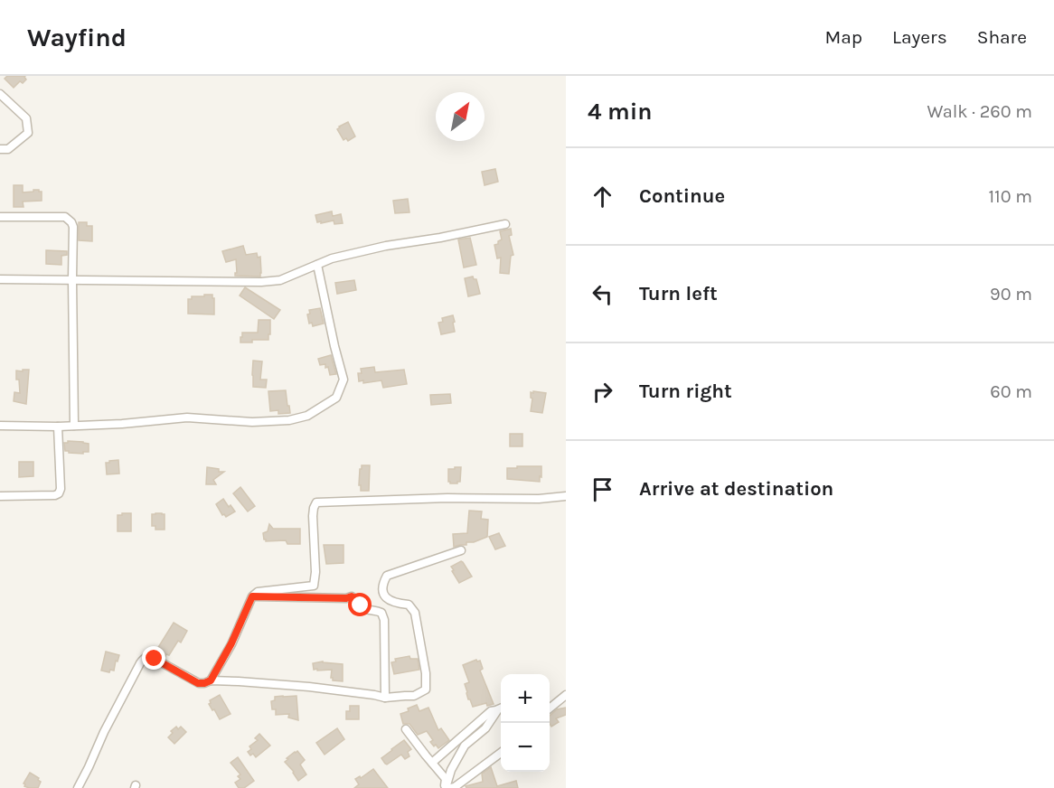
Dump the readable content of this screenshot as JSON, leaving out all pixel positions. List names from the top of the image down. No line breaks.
{"north":"top right","page":{"header":"Wayfind","nav":["Map","Layers","Share"],"heading":["4 min","Walk · 260 m"],"list":[["Continue","110 m"],["Turn left","90 m"],["Turn right","60 m"],"Arrive at destination"],"map_buttons":["+","−"]}}
